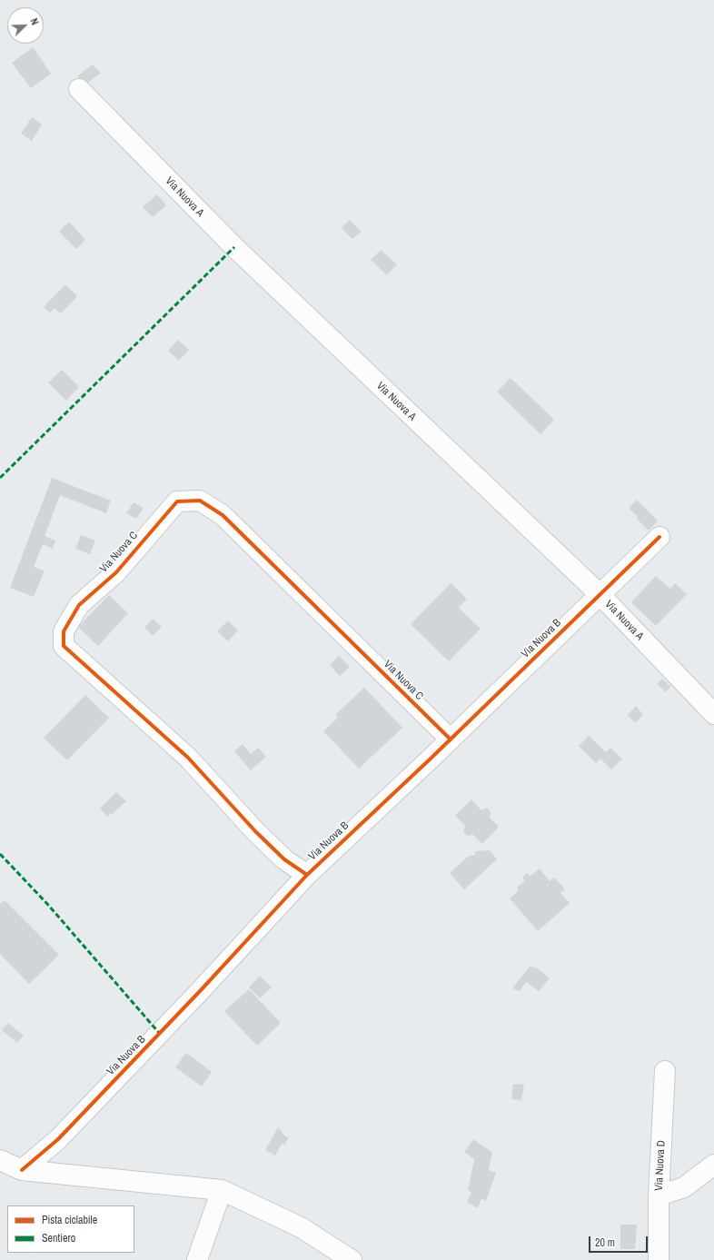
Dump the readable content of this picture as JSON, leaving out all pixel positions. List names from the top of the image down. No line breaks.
{"streets":{"street":["Via Nuova A","Via Nuova C","Via Nuova B","Via Nuova D"]},"crossings":[["Via Nuova A","Via Nuova B"],["Via Nuova C","Via Nuova B"]],"legend":["Pista ciclabile","Sentiero"],"scale_bar":"20 m","north":"top right"}
